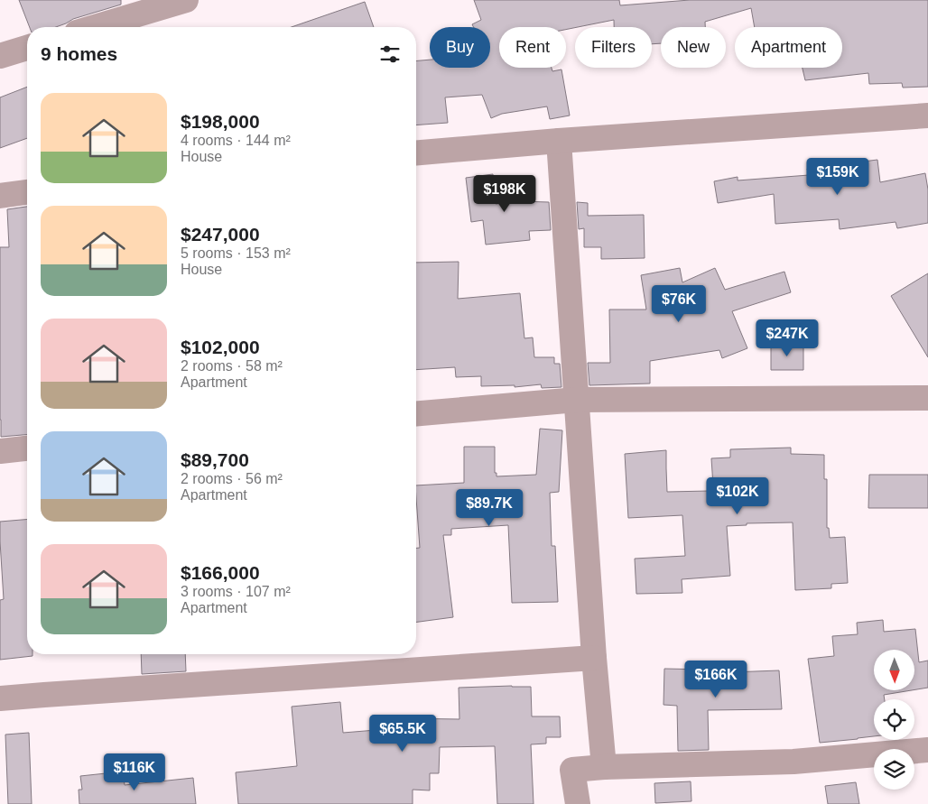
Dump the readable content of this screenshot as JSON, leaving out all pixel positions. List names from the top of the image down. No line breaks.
{"north":"bottom","page":{"chip":["Buy","Rent","Filters","New","Apartment"],"heading":"9 homes","list":[{"name":"$198,000","note":"4 rooms · 144 m² · House"},{"name":"$247,000","note":"5 rooms · 153 m² · House"},{"name":"$102,000","note":"2 rooms · 58 m² · Apartment"},{"name":"$89,700","note":"2 rooms · 56 m² · Apartment"},{"name":"$166,000","note":"3 rooms · 107 m² · Apartment"}],"price":["$159K","$198K","$76K","$247K","$102K","$89.7K","$166K","$65.5K","$116K"]}}
